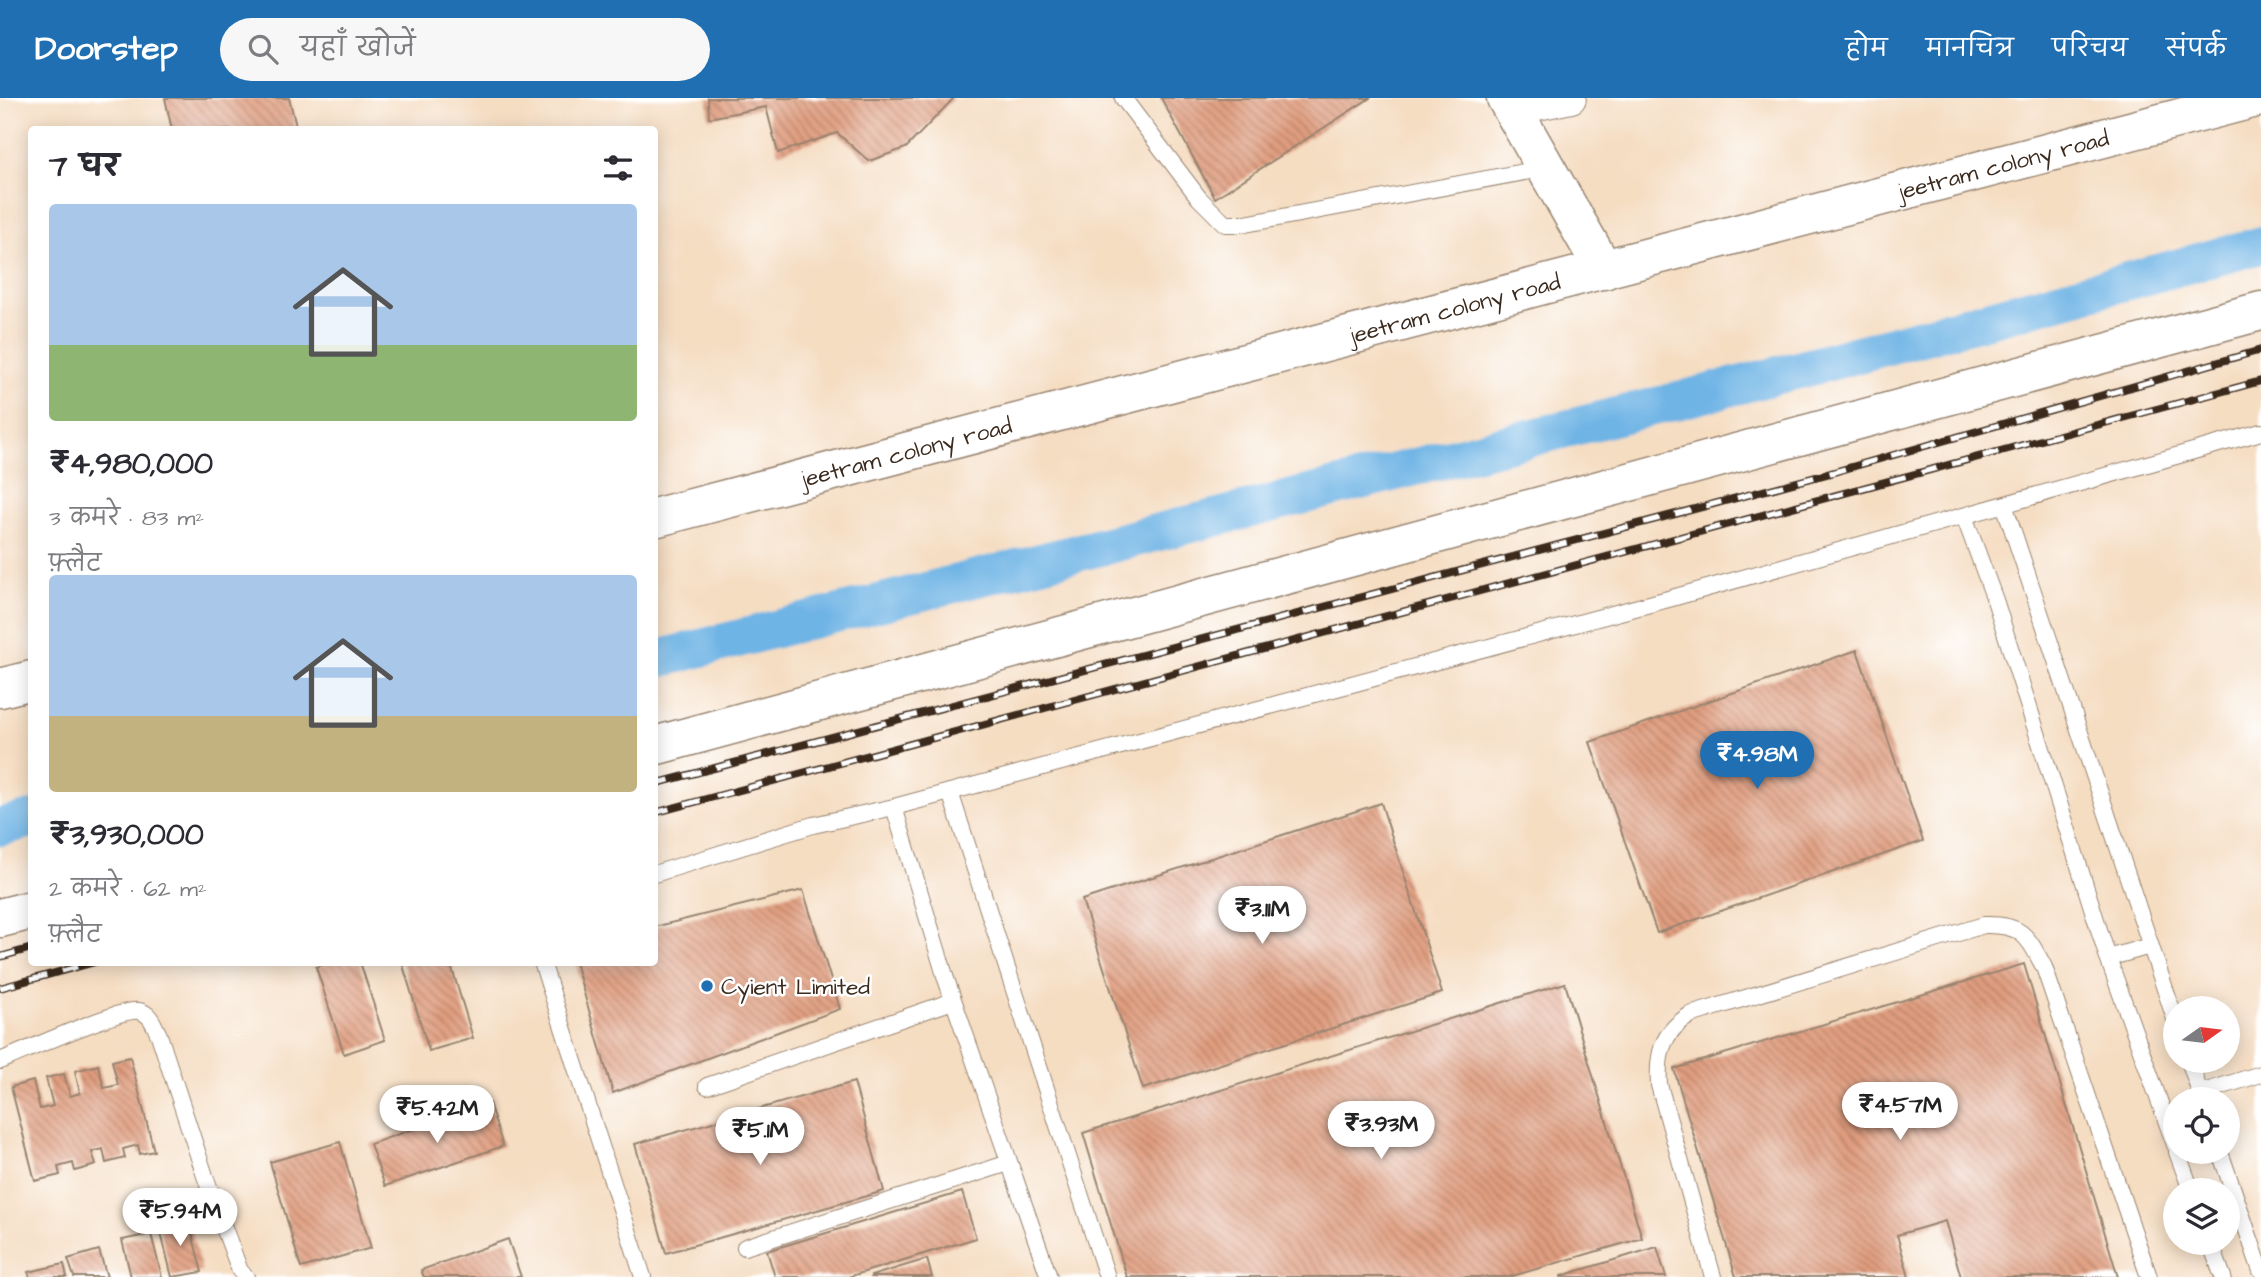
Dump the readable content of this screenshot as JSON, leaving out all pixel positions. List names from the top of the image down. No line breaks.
{"streets":{"street":["jeetram colony road"]},"places":["Cyient Limited"],"north":"right","page":{"header":"Doorstep","search":"यहाँ खोजें","nav":["होम","मानचित्र","परिचय","संपर्क"],"heading":"7 घर","list":[{"name":"₹4,980,000","note":"3 कमरे · 83 m² · फ़्लैट"},{"name":"₹3,930,000","note":"2 कमरे · 62 m² · फ़्लैट"}],"price":["₹4.98M","₹3.11M","₹4.57M","₹5.42M","₹3.93M","₹5.1M","₹5.94M"]}}
